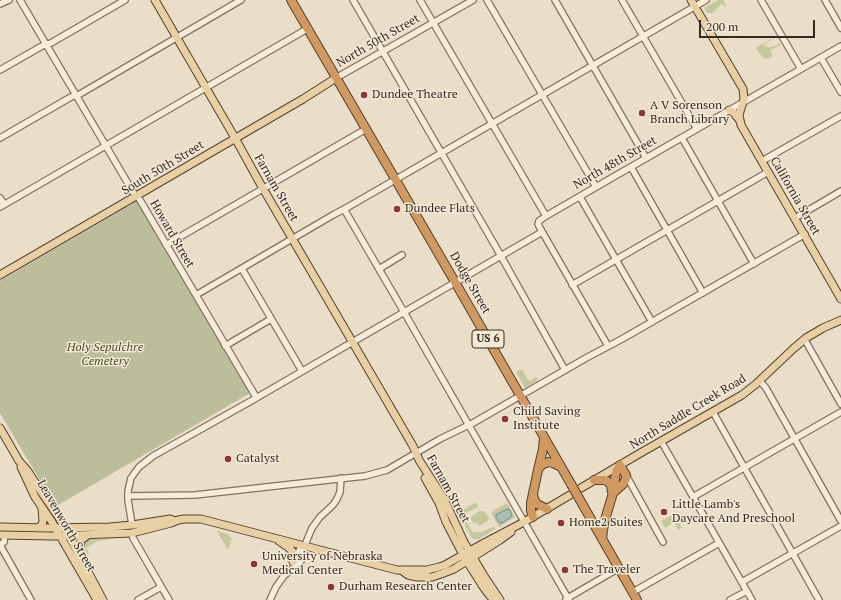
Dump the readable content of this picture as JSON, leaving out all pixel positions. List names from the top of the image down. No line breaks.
{"streets":{"highway":["Dodge Street","US 6"],"main road":["South 50th Street","Farnam Street","California Street","North Saddle Creek Road","Leavenworth Street"],"street":["North 50th Street","North 48th Street","Howard Street"]},"crossings":[["North 50th Street","South 50th Street"],["North 50th Street","Dodge Street"],["South 50th Street","Farnam Street"],["South 50th Street","Howard Street"],["South 50th Street","Dodge Street"]],"parks":["Holy Sepulchre Cemetery"],"places":["Dundee Theatre","A V Sorenson Branch Library","Dundee Flats","Child Saving Institute","Catalyst","Little Lamb's Daycare And Preschool","Home2 Suites","University of Nebraska Medical Center","The Traveler","Durham Research Center"],"scale_bar":"200 m"}
